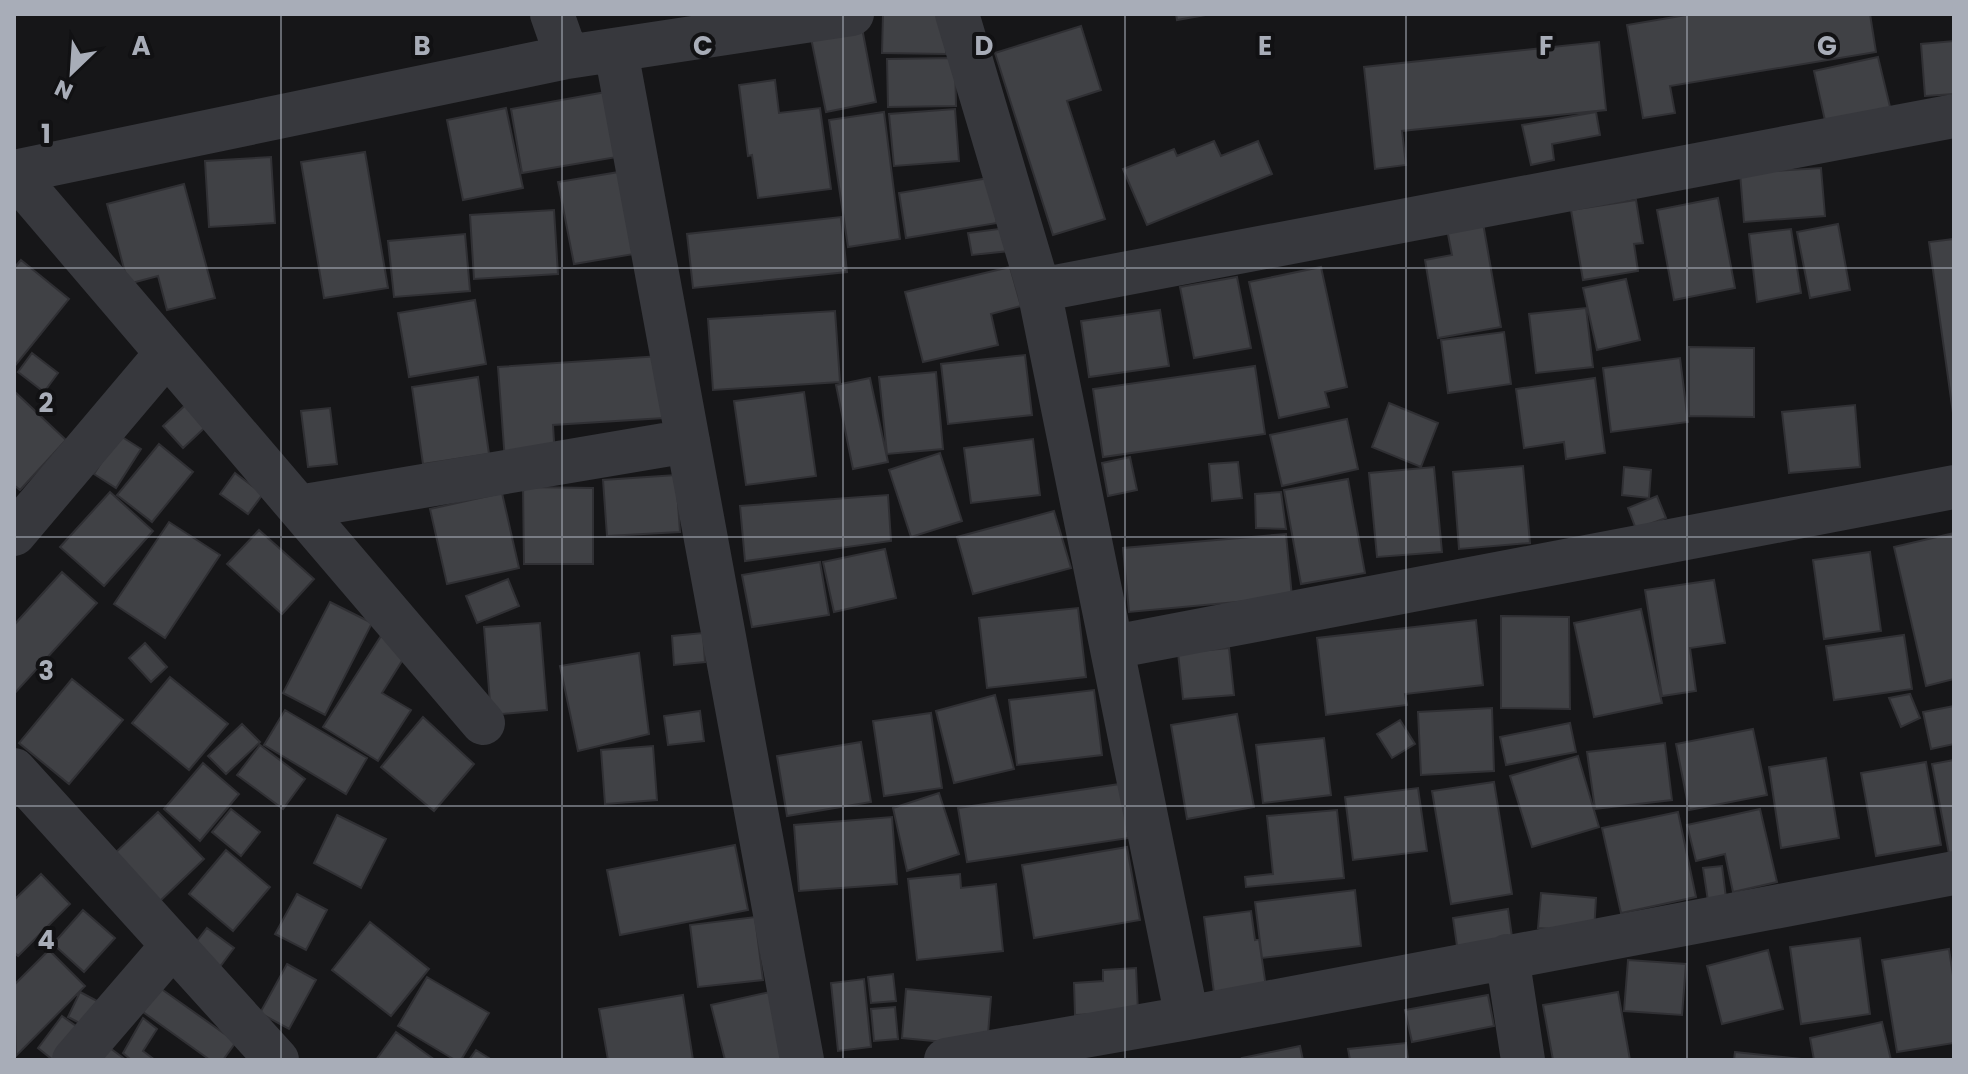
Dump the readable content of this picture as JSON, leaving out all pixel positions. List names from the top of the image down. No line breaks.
{"north":"bottom left","grid":{"columns":["A","B","C","D","E","F","G"],"rows":["1","2","3","4"]}}
